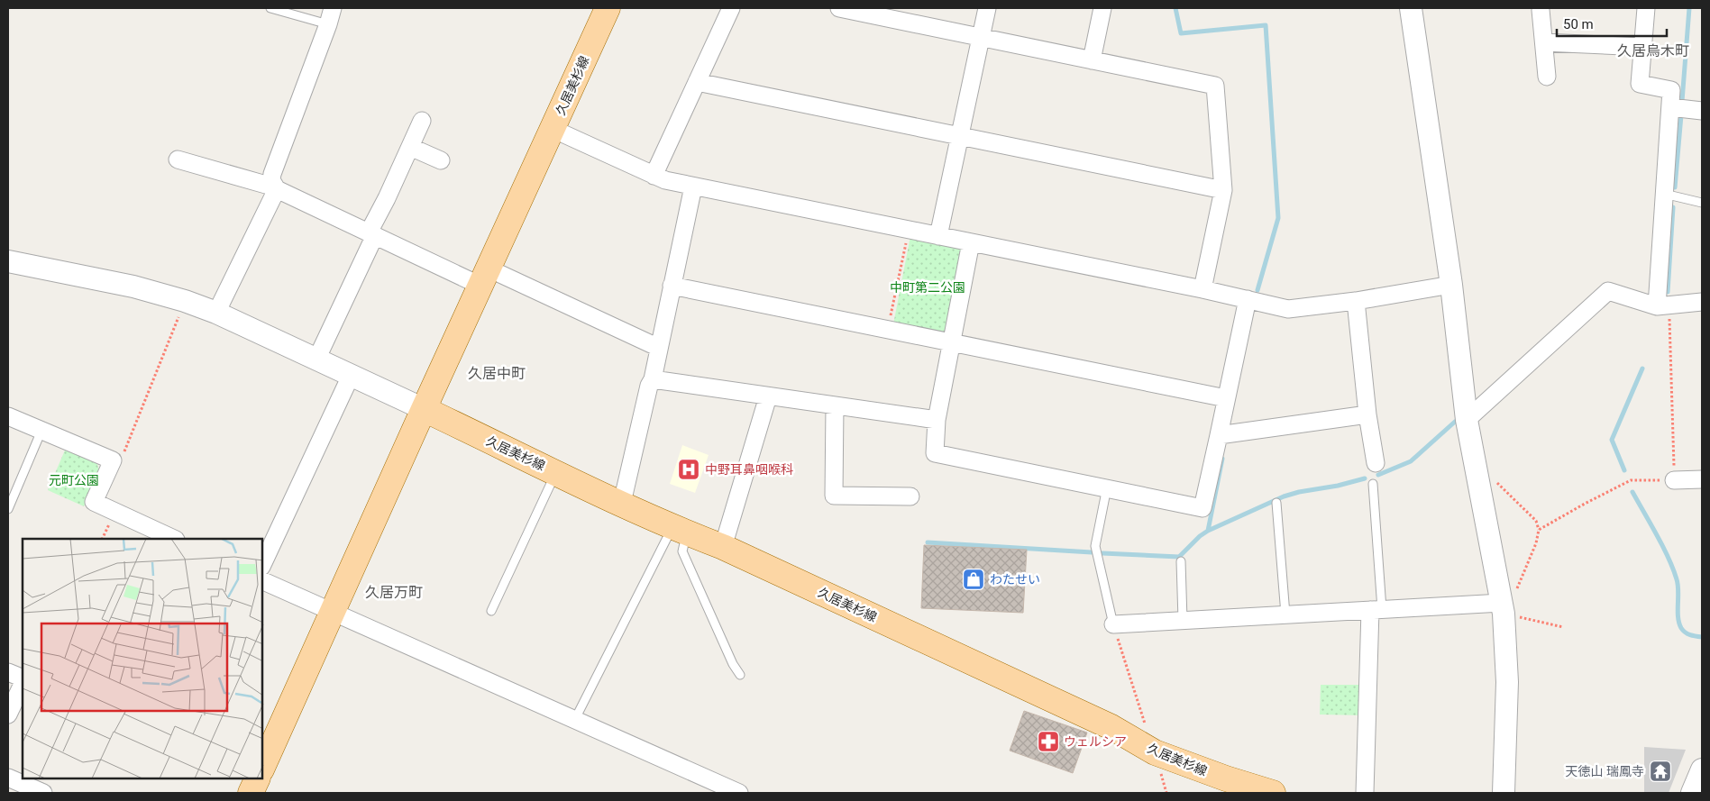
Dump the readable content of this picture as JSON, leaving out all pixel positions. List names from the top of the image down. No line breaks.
{"streets":{"main road":["久居美杉線"]},"districts":["久居烏木町","久居中町","久居万町"],"parks":["中町第二公園","元町公園"],"places":{"hospital":["中野耳鼻咽喉科"],"shop":["わたせい"],"pharmacy":["ウェルシア"],"temple":["天徳山 瑞鳳寺"]},"scale_bar":"50 m"}
